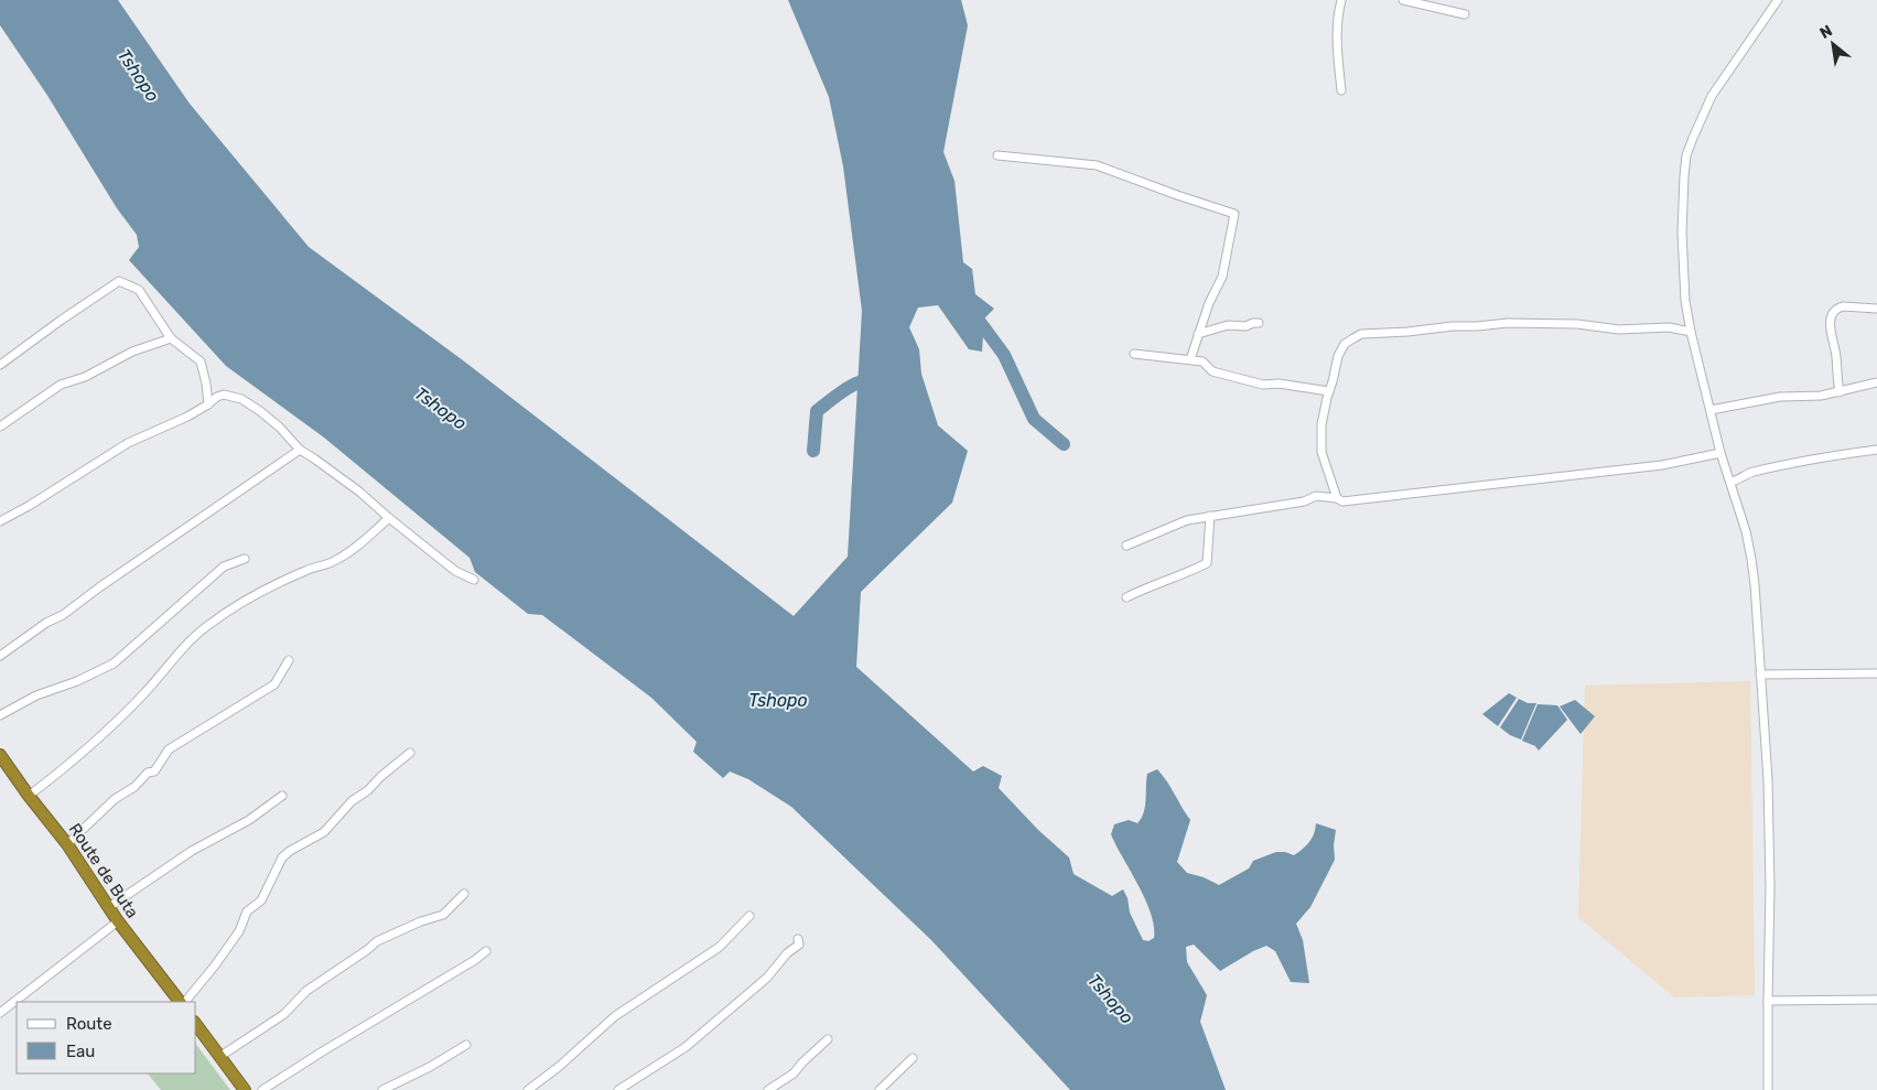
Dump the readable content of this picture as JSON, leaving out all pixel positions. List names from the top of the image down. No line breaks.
{"streets":{"highway":["Route de Buta"]},"water":["Tshopo"],"legend":["Route","Eau"],"north":"top left"}
